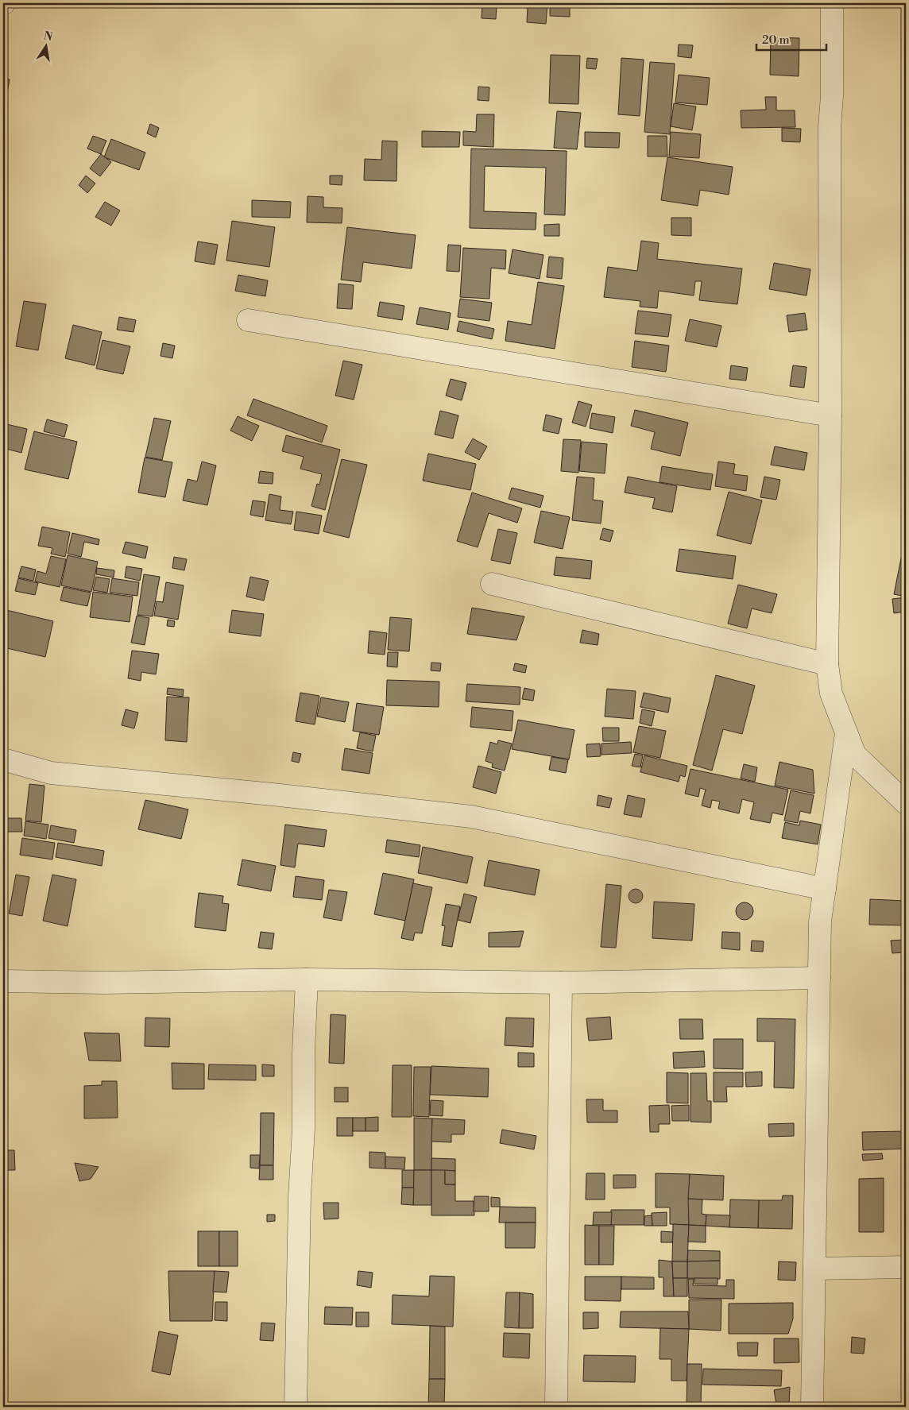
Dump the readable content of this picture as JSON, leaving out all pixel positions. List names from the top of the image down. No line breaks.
{"scale_bar":"20 m","north":"top"}
